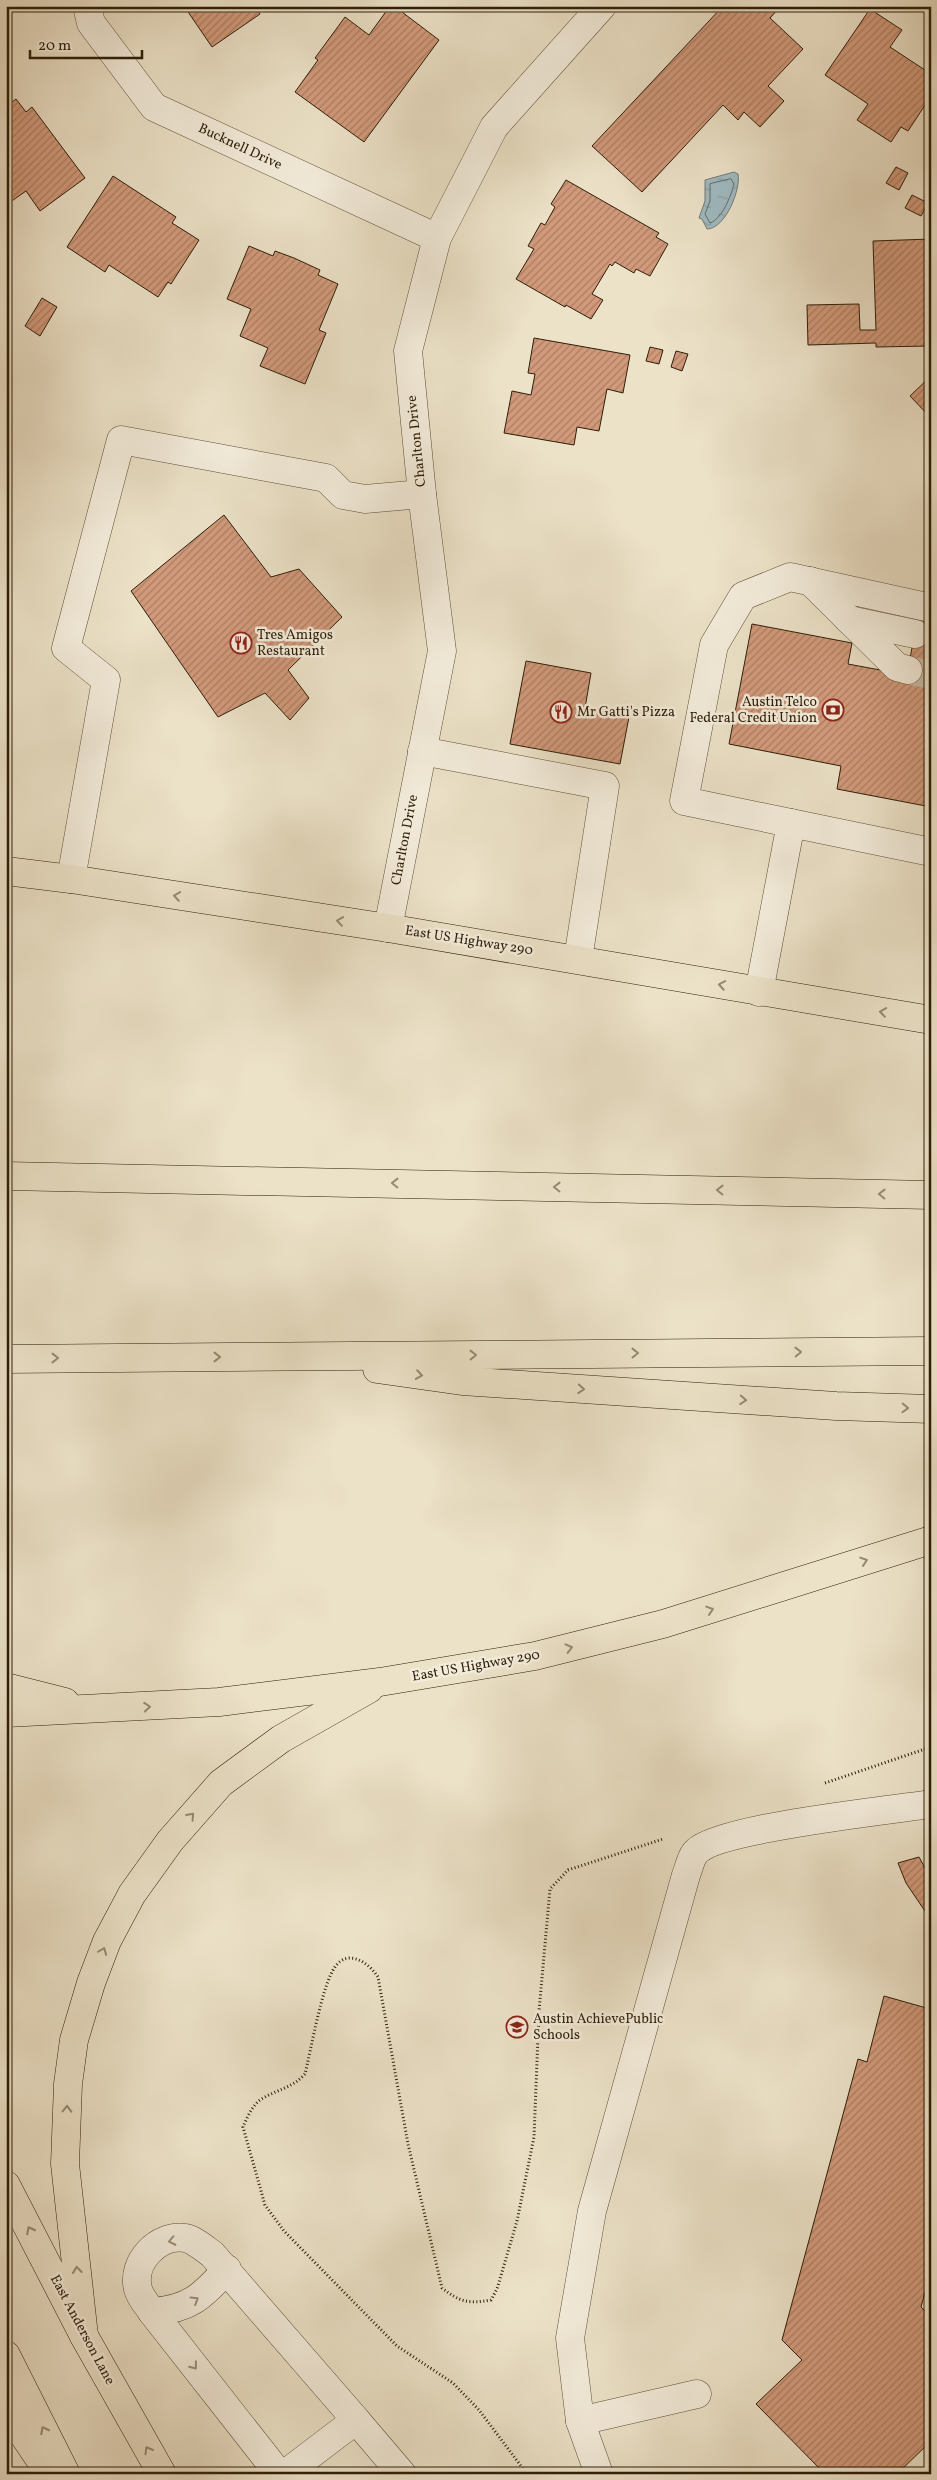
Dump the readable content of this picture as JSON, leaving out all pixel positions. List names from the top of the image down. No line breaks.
{"streets":{"main road":["East US Highway 290","East Anderson Lane"],"street":["Bucknell Drive","Charlton Drive"]},"crossings":[["Bucknell Drive","Charlton Drive"],["Charlton Drive","East US Highway 290"]],"places":{"restaurant":["Tres Amigos Restaurant","Mr Gatti's Pizza"],"bank":["Austin Telco Federal Credit Union"],"school or university":["Austin AchievePublic Schools"]},"scale_bar":"20 m"}
